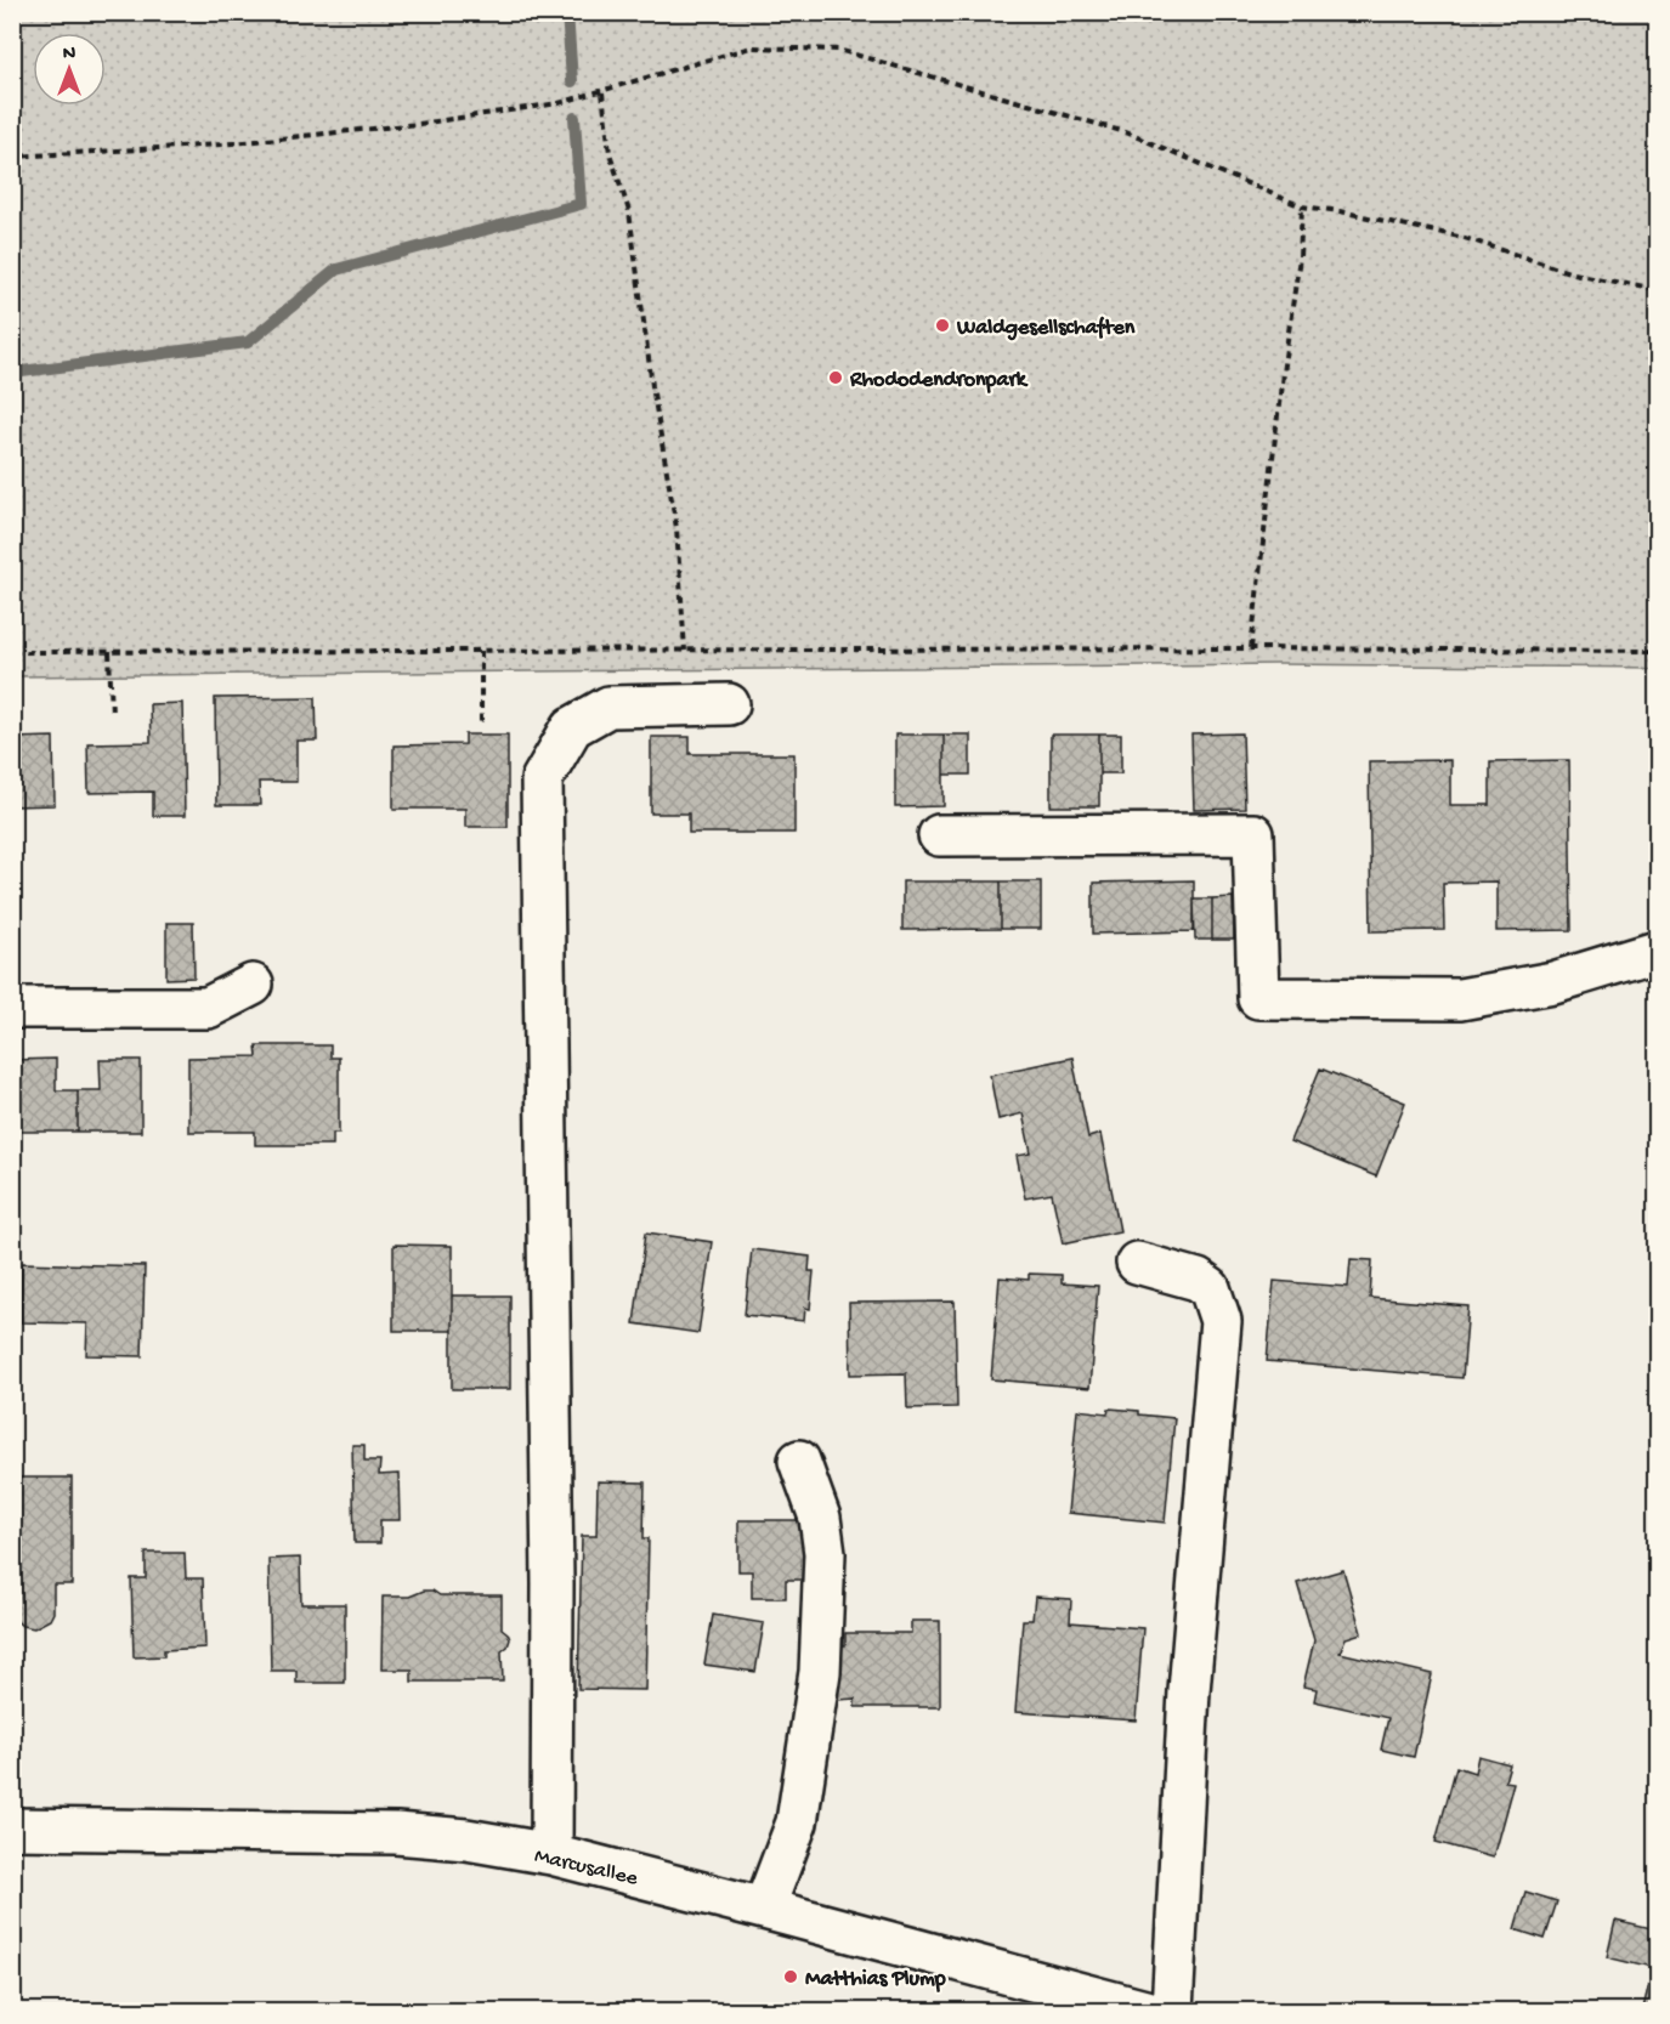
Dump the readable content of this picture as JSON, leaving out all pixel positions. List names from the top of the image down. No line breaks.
{"streets":{"street":["Marcusallee"]},"places":["Waldgesellschaften","Rhododendronpark","Matthias Plump"],"north":"top"}
